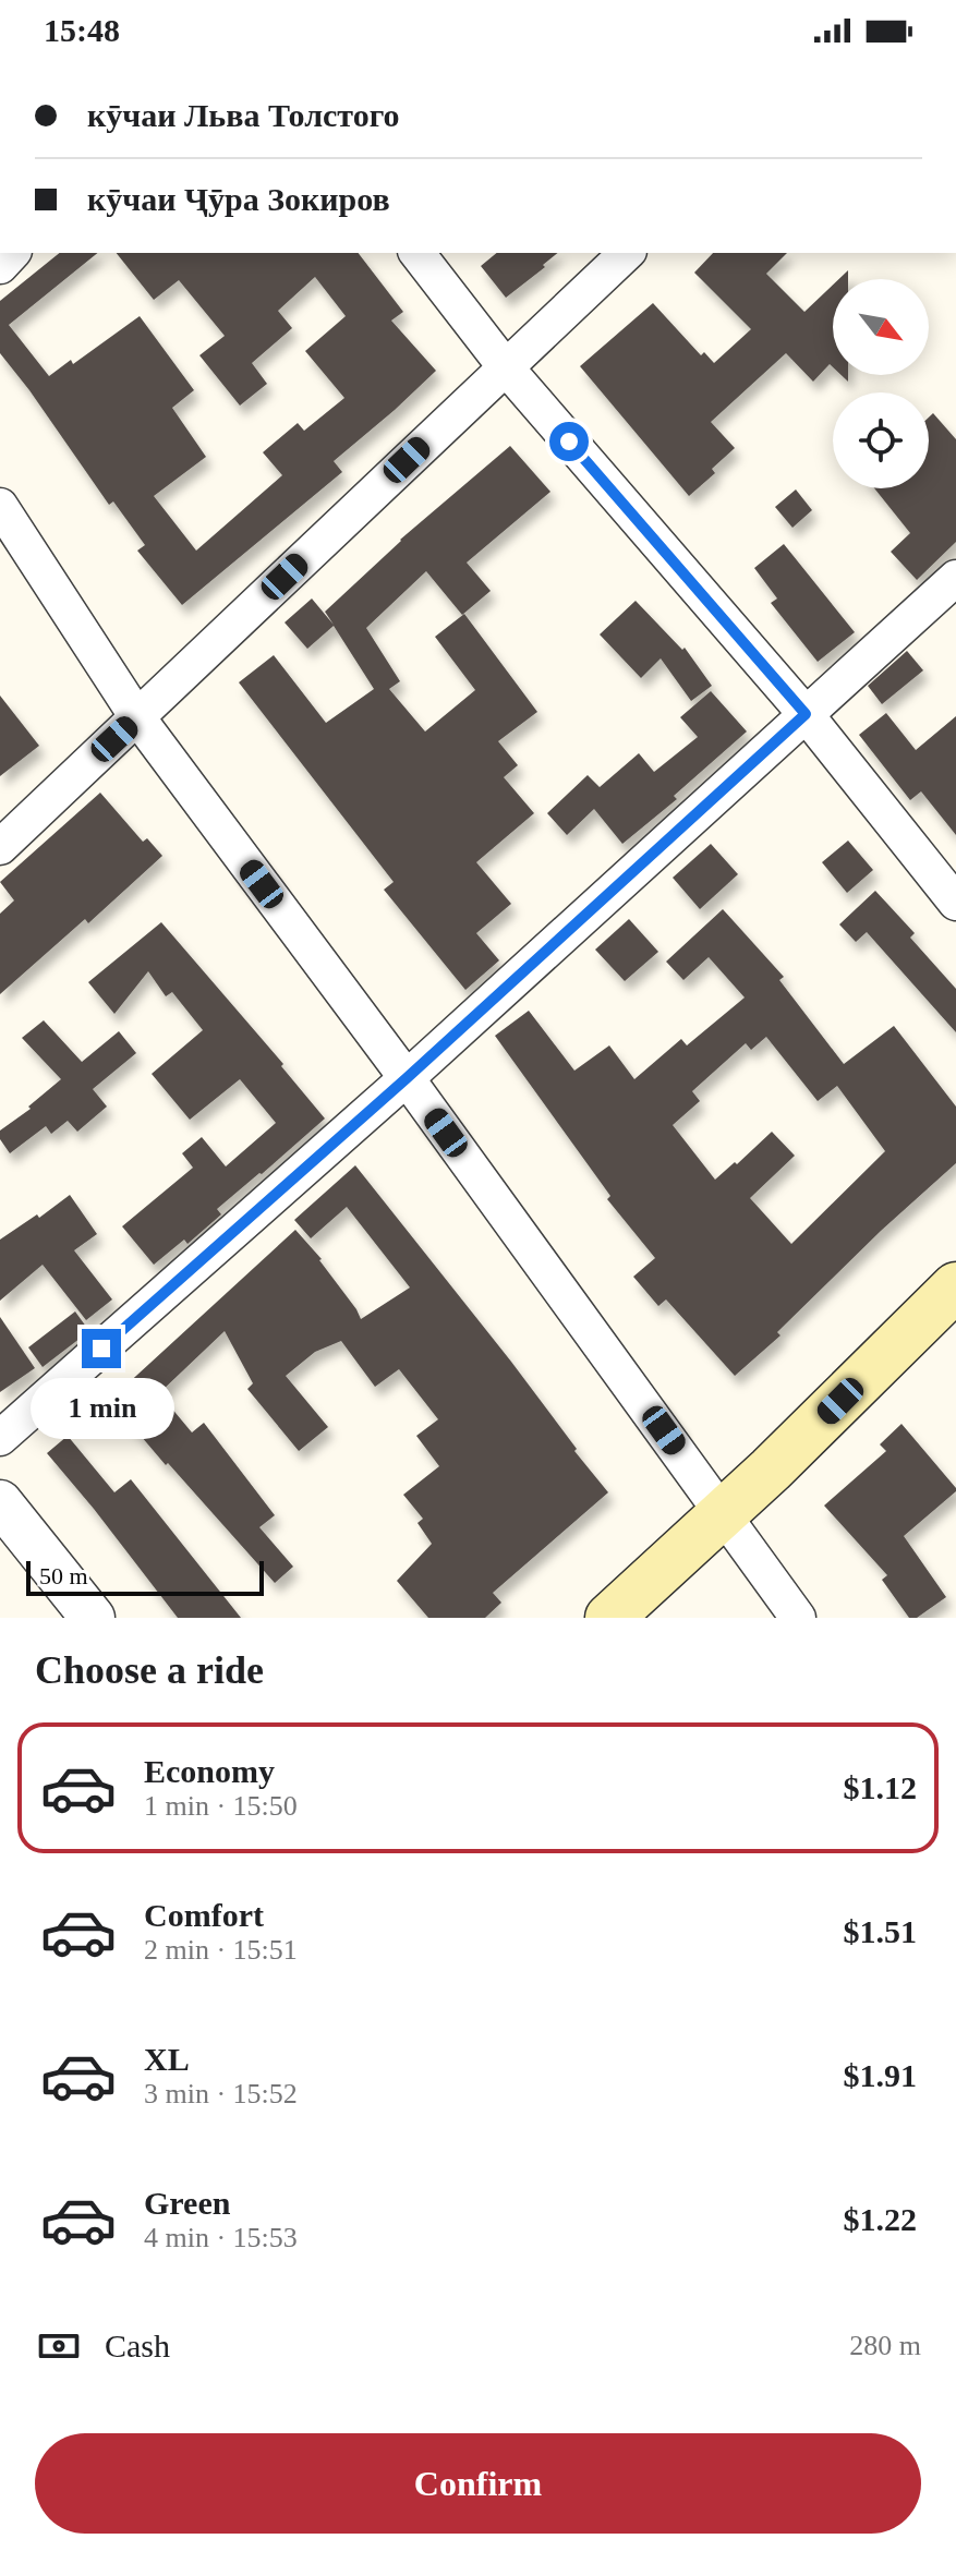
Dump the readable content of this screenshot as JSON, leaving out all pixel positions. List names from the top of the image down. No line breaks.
{"scale_bar":"50 m","north":"bottom right","page":{"status":"15:48","banner":["кӯчаи Льва Толстого","кӯчаи Ҷӯра Зокиров"],"bubble":"1 min","scale":"50 m","heading":"Choose a ride","list":[{"name":"Economy","note":"1 min · 15:50","value":"$1.12"},{"name":"Comfort","note":"2 min · 15:51","value":"$1.51"},{"name":"XL","note":"3 min · 15:52","value":"$1.91"},{"name":"Green","note":"4 min · 15:53","value":"$1.22"}],"pay":["Cash","280 m"],"buttons":"Confirm"}}
